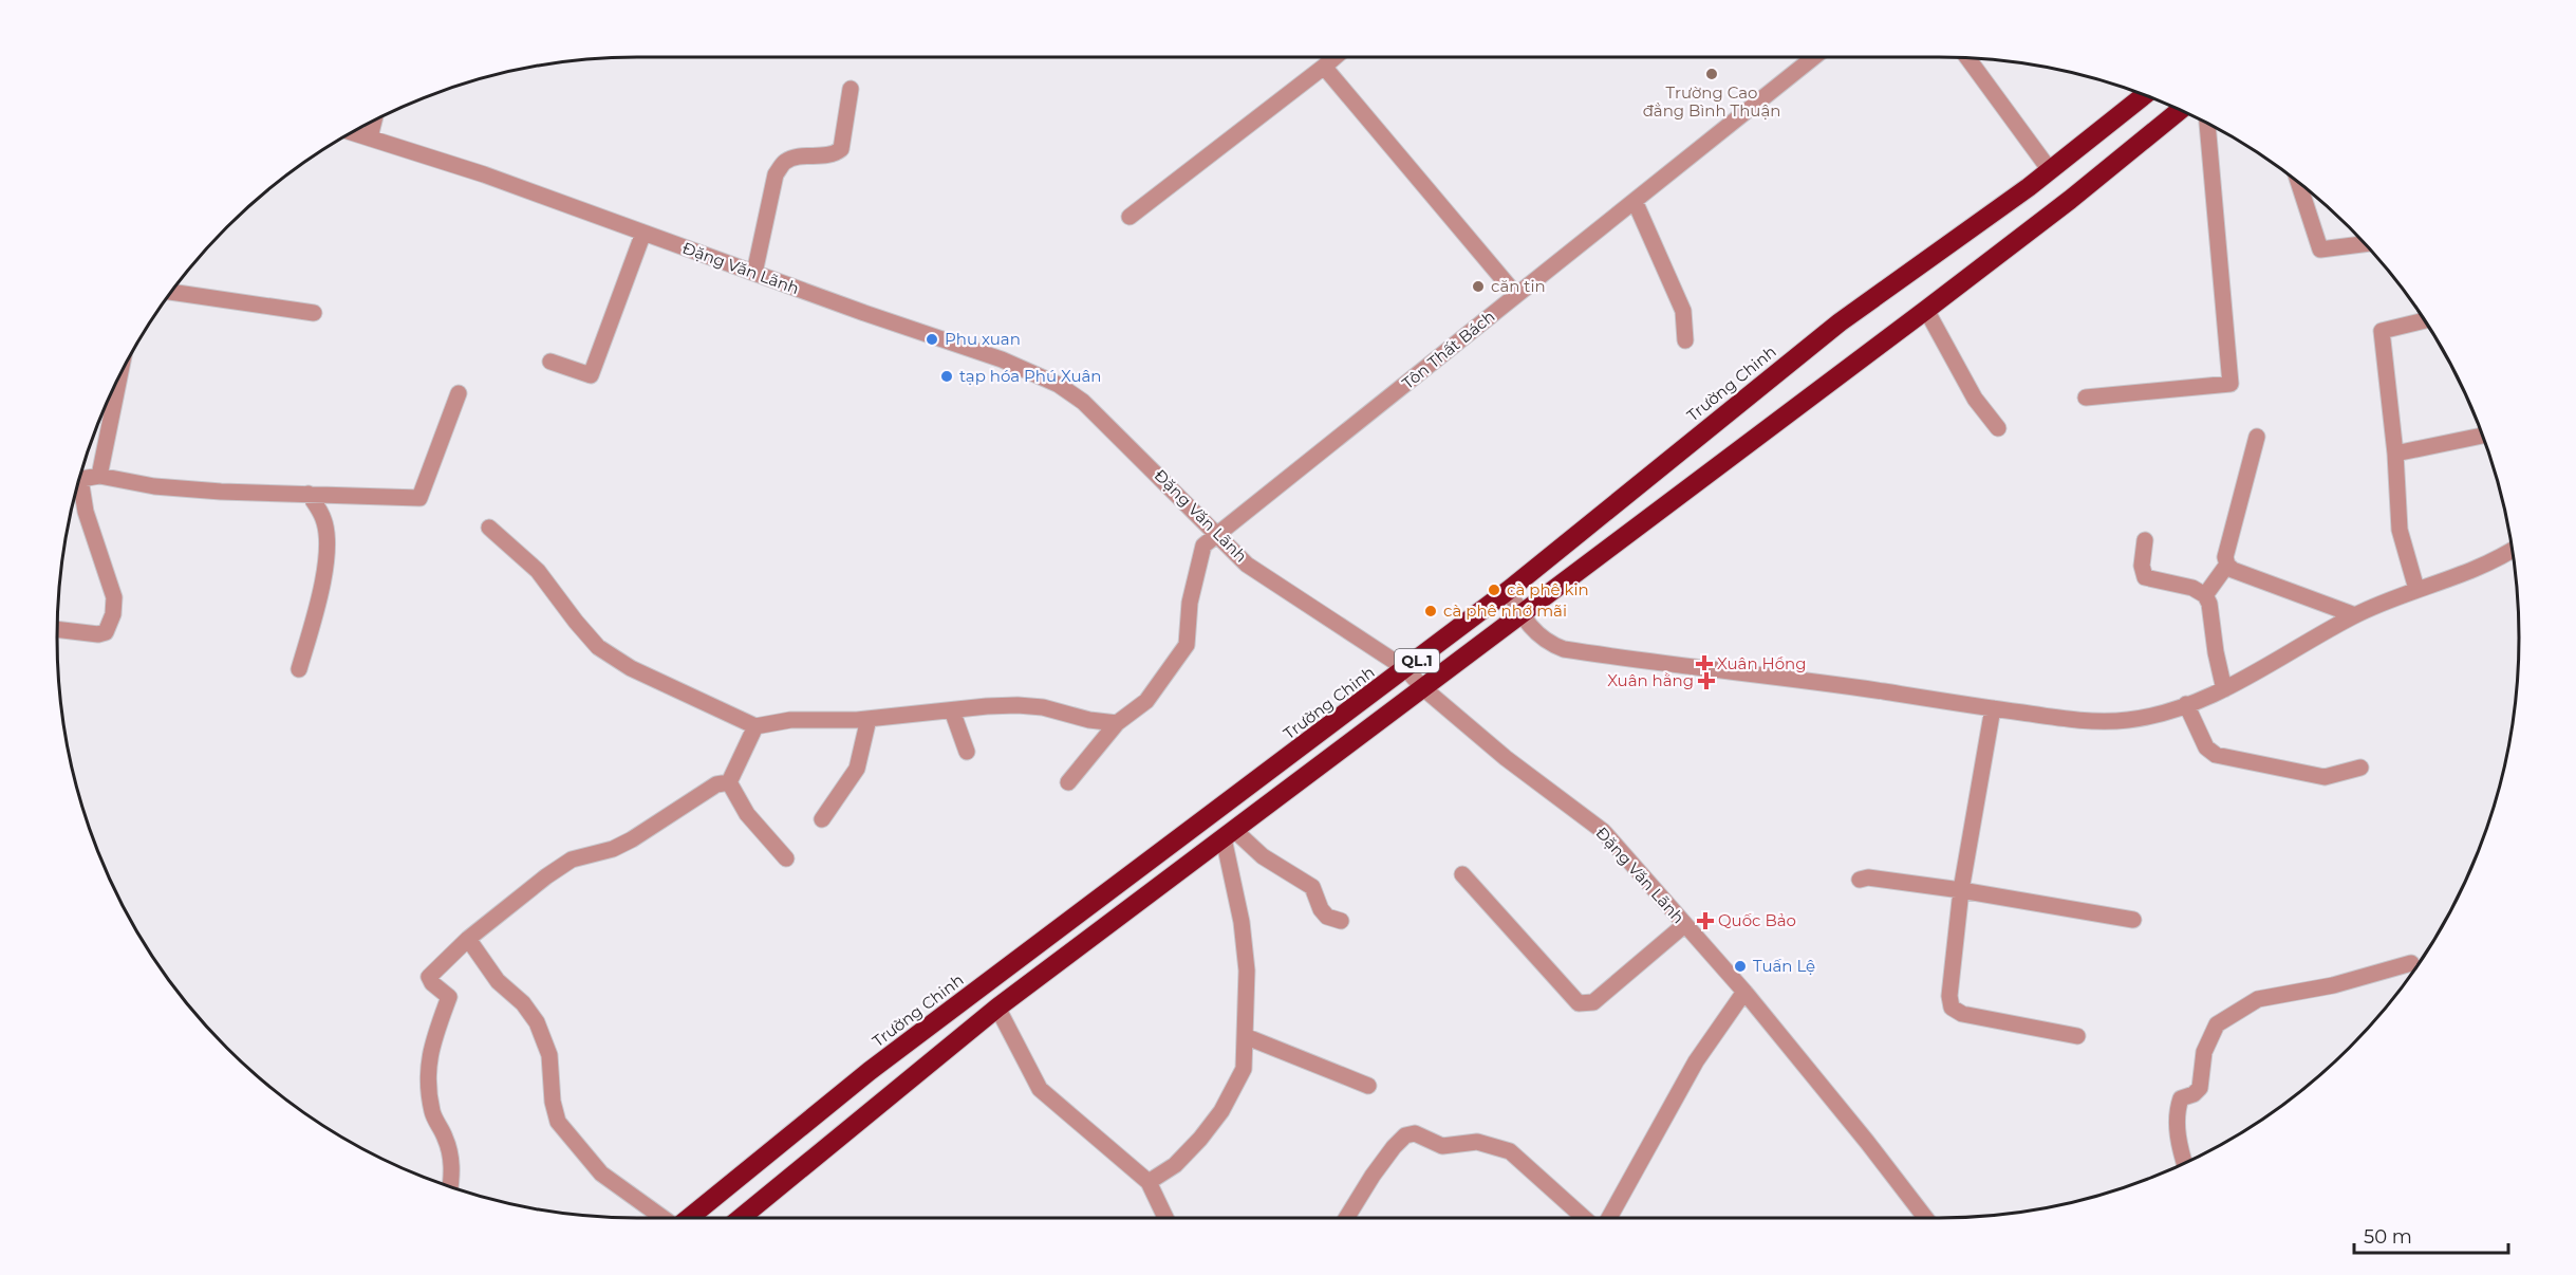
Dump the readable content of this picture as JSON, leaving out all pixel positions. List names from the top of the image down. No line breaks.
{"streets":{"highway":["Trường Chinh","QL.1"],"street":["Đặng Văn Lãnh","Tôn Thất Bách"]},"crossings":[["Đặng Văn Lãnh","Tôn Thất Bách"],["Đặng Văn Lãnh","Trường Chinh"],["Đặng Văn Lãnh","QL.1"]],"places":{"other":["Trường Cao đẳng Bình Thuận","căn tin","Phu xuan","tạp hóa Phú Xuân","cà phê kin","cà phê nhớ mãi","Tuấn Lệ"],"health":["Xuân Hồng","Xuân hằng","Quốc Bảo"]},"scale_bar":"50 m"}
